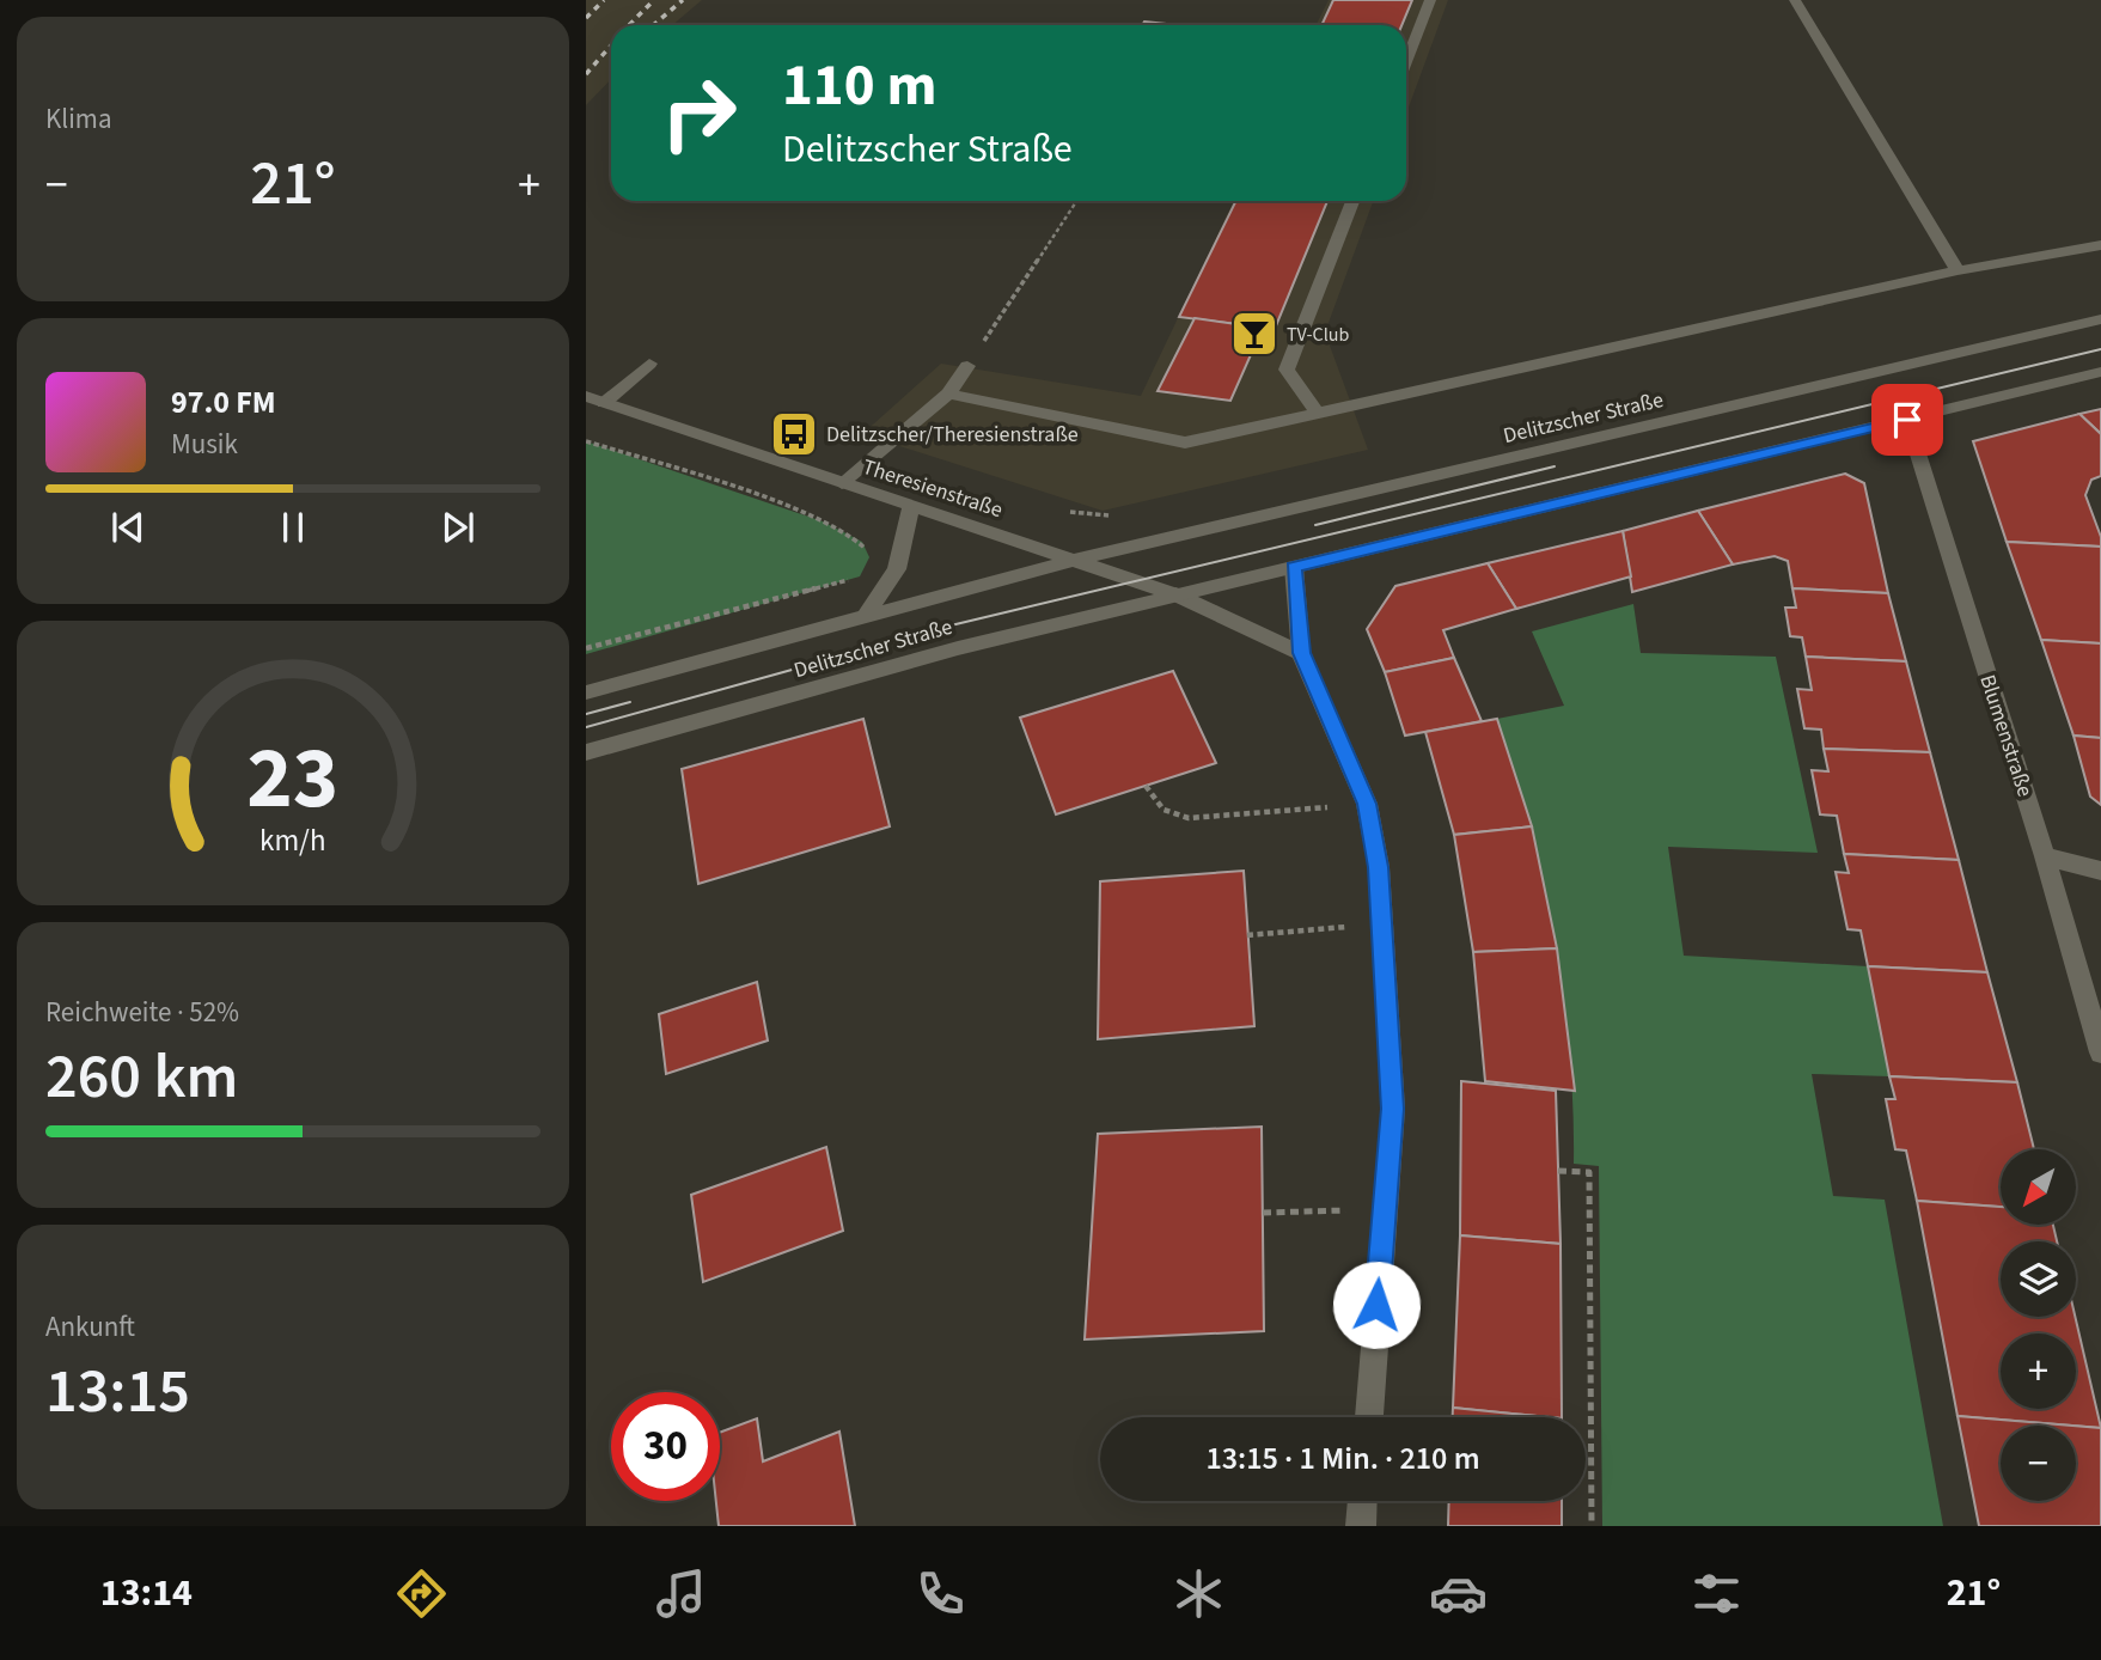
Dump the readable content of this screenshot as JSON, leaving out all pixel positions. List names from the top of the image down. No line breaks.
{"streets":{"main road":["Delitzscher Straße","Theresienstraße","Blumenstraße"]},"crossings":[["Delitzscher Straße","Theresienstraße"],["Delitzscher Straße","Blumenstraße"]],"places":{"bar":["TV-Club"],"bus stop":["Delitzscher/Theresienstraße"]},"north":"bottom left","page":{"tile":["Klima",["Reichweite · 52%","260 km"],["Ankunft","13:15"]],"turn":["110 m","Delitzscher Straße"],"heat":["−","21°","+"],"song":["97.0 FM","Musik"],"map_buttons":["+","−"],"limit":"30","trip":"13:15 · 1 Min. · 210 m","tabs":["13:14","21°"],"gauge":["23","km/h"]}}
